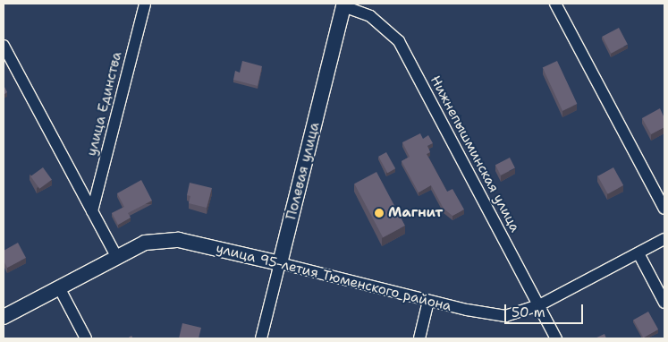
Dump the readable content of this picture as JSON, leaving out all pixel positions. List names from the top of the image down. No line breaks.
{"streets":{"street":["улица Единства","Нижнепышминская улица","Полевая улица","улица 95-летия Тюменского района"]},"crossings":[["улица Единства","улица 95-летия Тюменского района"],["Нижнепышминская улица","Полевая улица"],["Нижнепышминская улица","улица 95-летия Тюменского района"],["Полевая улица","улица 95-летия Тюменского района"]],"places":["Магнит"],"scale_bar":"50 m"}
